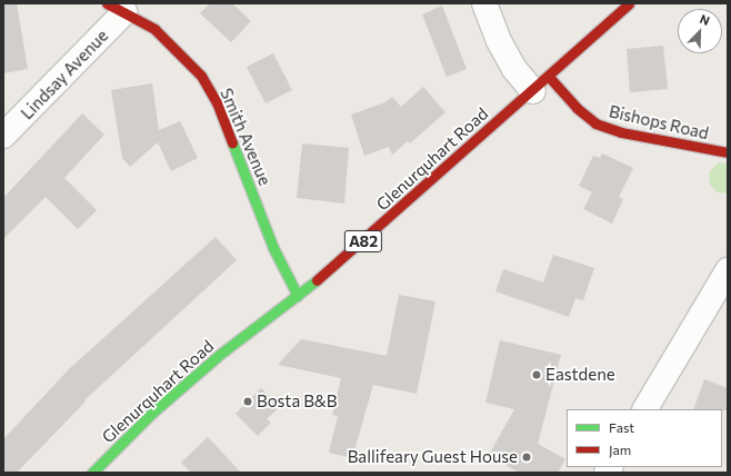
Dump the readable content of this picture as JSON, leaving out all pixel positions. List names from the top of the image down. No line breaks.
{"streets":{"main road":["Bishops Road","Smith Avenue","Glenurquhart Road","A82"],"street":["Lindsay Avenue"]},"crossings":[["Lindsay Avenue","Smith Avenue"],["Bishops Road","Glenurquhart Road"],["Smith Avenue","Glenurquhart Road"]],"places":["Eastdene","Bosta B&B","Ballifeary Guest House"],"legend":["Fast","Jam"],"north":"top right"}
